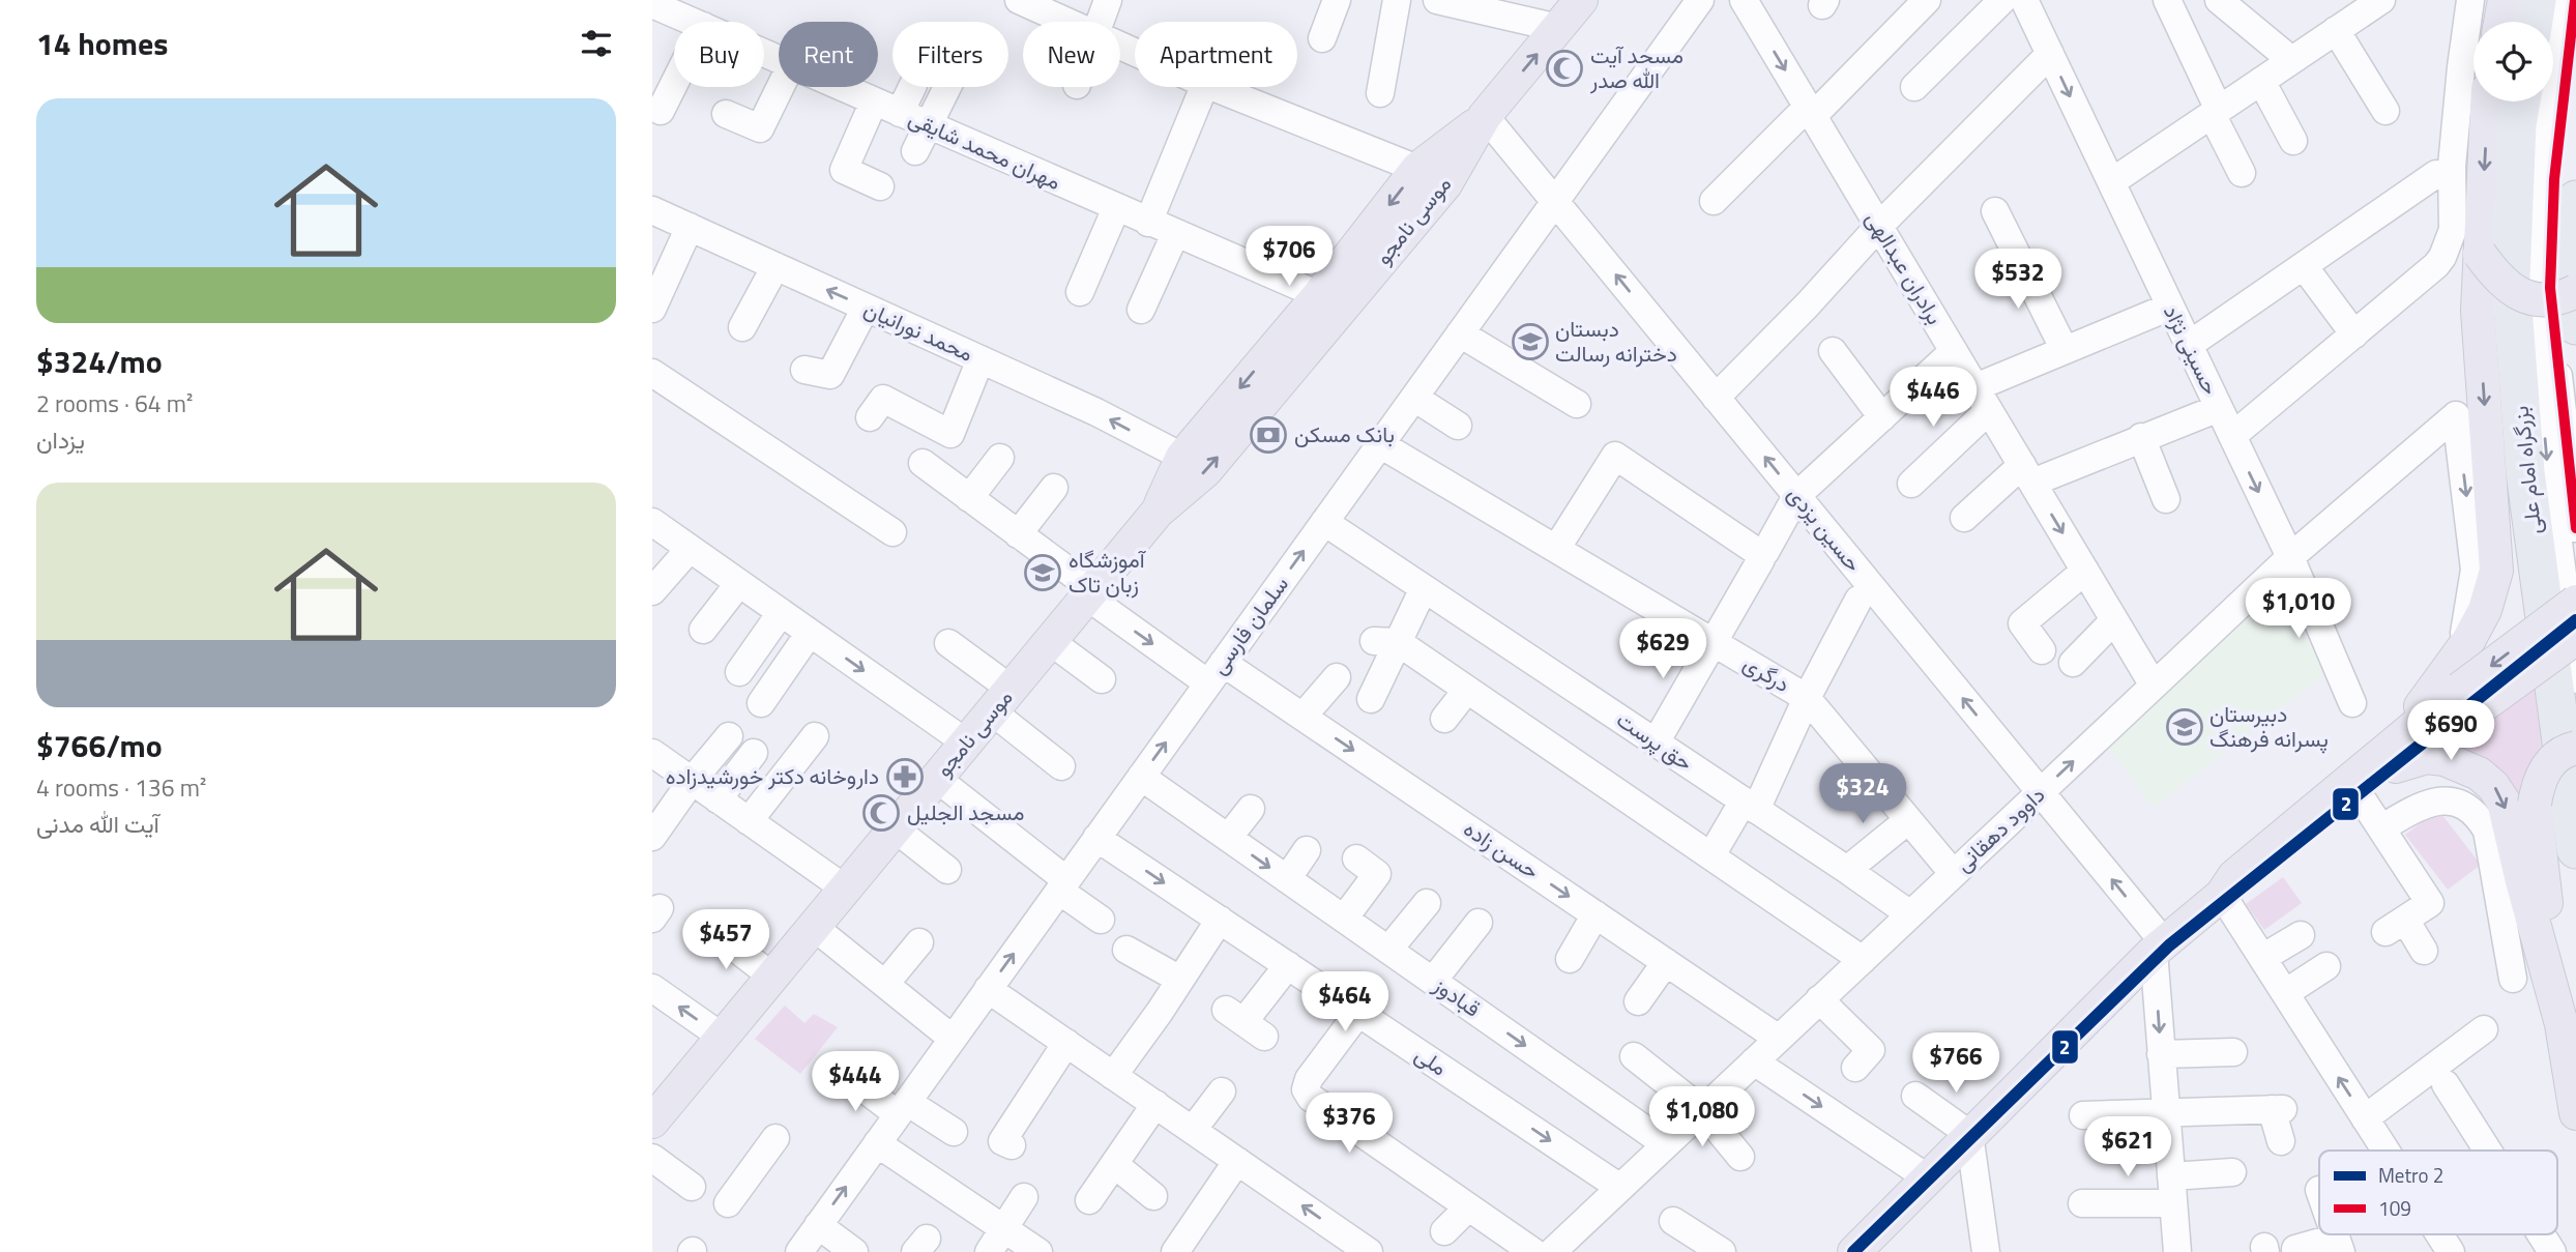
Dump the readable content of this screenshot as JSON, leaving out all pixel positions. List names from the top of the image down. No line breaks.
{"streets":{"highway":["بزرگراه امام علی"],"main road":["موسی نامجو"],"street":["مهران محمد شایقی","برادران عبدالهی","محمد نورانیان","حسینی نژاد","حسین یزدی","سلمان فارسی","درگری","حق پرست","داوود دهقانی","حسن زاده","قبادوز","ملی"]},"crossings":[["مهران محمد شایقی","موسی نامجو"],["موسی نامجو","محمد نورانیان"],["موسی نامجو","حسین یزدی"],["موسی نامجو","حسن زاده"],["برادران عبدالهی","داوود دهقانی"],["حسینی نژاد","داوود دهقانی"],["حسین یزدی","سلمان فارسی"],["حسین یزدی","داوود دهقانی"],["سلمان فارسی","درگری"],["سلمان فارسی","حق پرست"],["سلمان فارسی","حسن زاده"],["سلمان فارسی","قبادوز"],["سلمان فارسی","ملی"],["درگری","داوود دهقانی"],["حق پرست","داوود دهقانی"],["داوود دهقانی","حسن زاده"],["داوود دهقانی","قبادوز"],["داوود دهقانی","ملی"]],"one_way":["حسین یزدی"],"places":{"mosque":["مسجد آیت الله صدر","مسجد الجلیل"],"school or university":["دبستان دخترانه رسالت","آموزشگاه زبان تاک","دبیرستان پسرانه فرهنگ"],"bank":["بانک مسکن"],"pharmacy":["داروخانه دکتر خورشیدزاده"]},"lines":["transit line 109","metro line 2"],"legend":["Metro 2","109"],"page":{"heading":"14 homes","chip":["Buy","Rent","Filters","New","Apartment"],"list":[{"name":"$324/mo","note":"2 rooms · 64 m² · یزدان"},{"name":"$766/mo","note":"4 rooms · 136 m² · آیت الله مدنی"}],"price":["$706","$532","$446","$1,010","$629","$690","$324","$457","$464","$766","$444","$1,080","$376","$621"]}}
